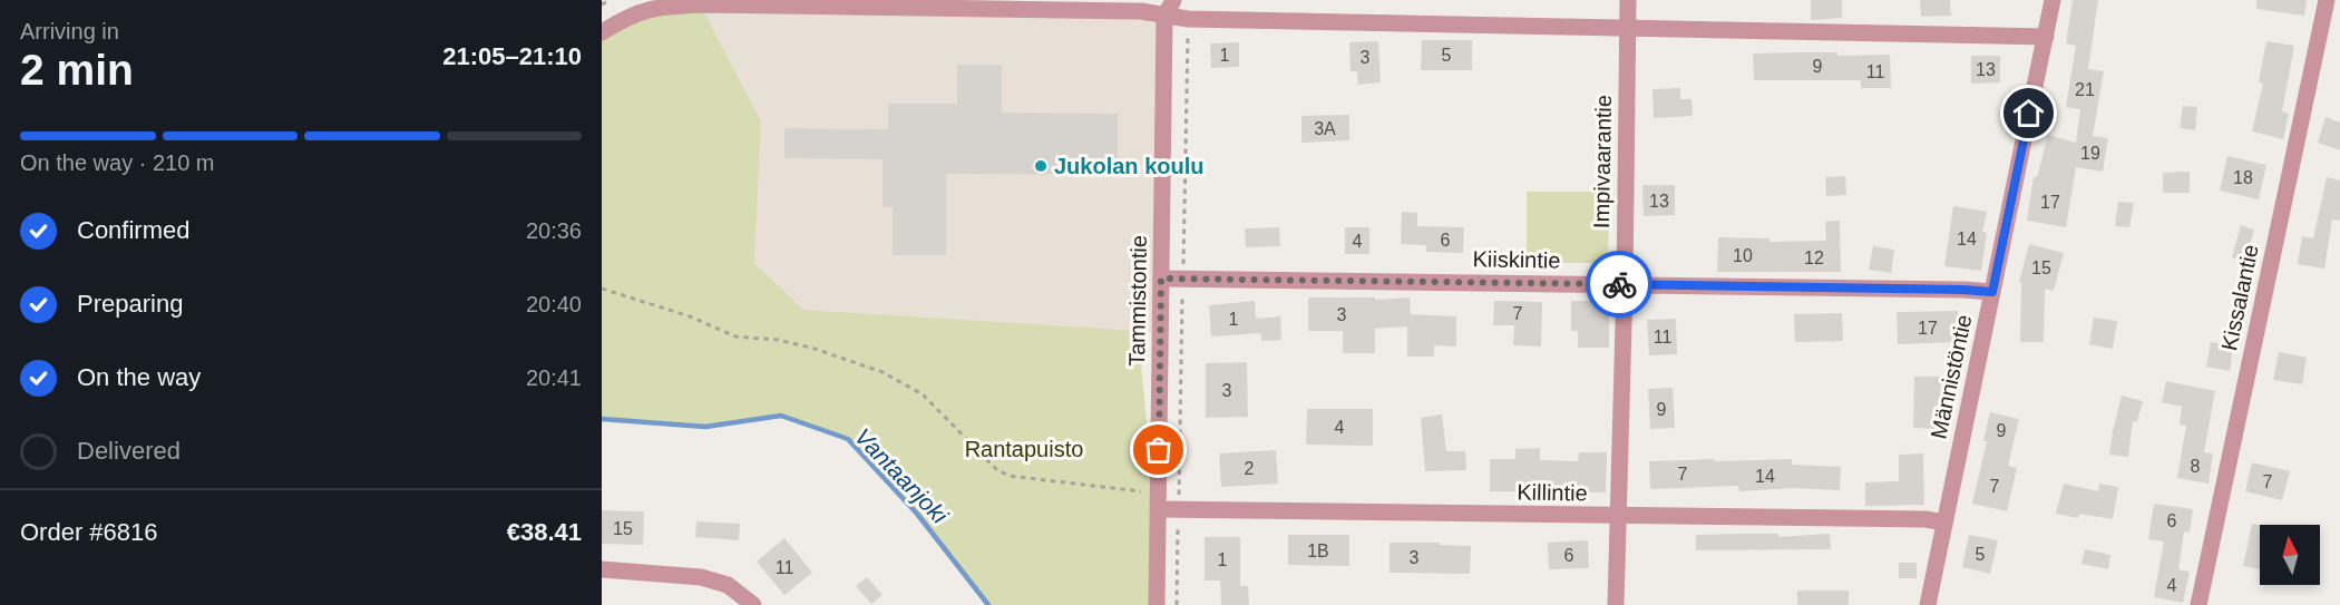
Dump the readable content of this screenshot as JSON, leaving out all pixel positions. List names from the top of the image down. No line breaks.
{"streets":{"street":["Impivaarantie","Kiiskintie","Kissalantie","Tammistontie","Männistöntie","Killintie"]},"crossings":[["Impivaarantie","Kiiskintie"],["Impivaarantie","Killintie"],["Kiiskintie","Tammistontie"],["Kiiskintie","Männistöntie"],["Tammistontie","Killintie"],["Männistöntie","Killintie"]],"water":["Vantaanjoki"],"parks":["Rantapuisto"],"places":["Jukolan koulu"],"house_numbers":["1","5","3","9","13","11","21","3A","19","18","13","17","14","6","4","10","12","15","7","3","1","17","11","3","9","4","9","8","2","7","14","7","7","6","15","1B","5","6","3","1","11","4"],"north":"top","page":{"heading":["2 min","Arriving in","21:05–21:10"],"panel":["Order #6816","€38.41"],"bar":"On the way · 210 m","list":[["Confirmed","20:36"],["Preparing","20:40"],["On the way","20:41"],"Delivered"]}}
